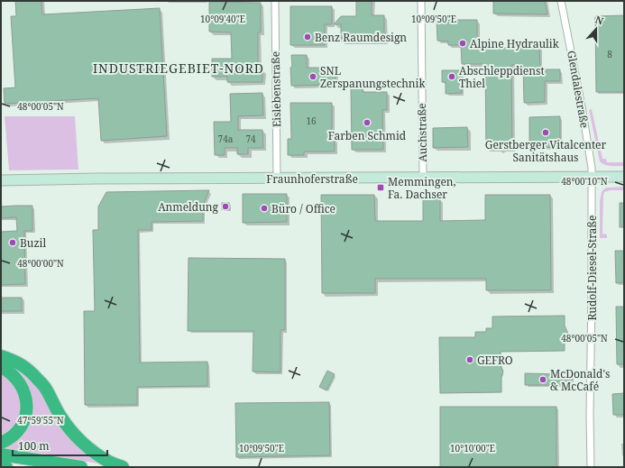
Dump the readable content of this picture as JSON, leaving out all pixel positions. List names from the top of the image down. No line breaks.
{"streets":{"street":["Eislebenstraße","Glendalestraße","Auchstraße","Fraunhoferstraße","Rudolf-Diesel-Straße"]},"crossings":[["Eislebenstraße","Fraunhoferstraße"],["Glendalestraße","Fraunhoferstraße"],["Glendalestraße","Rudolf-Diesel-Straße"],["Auchstraße","Fraunhoferstraße"],["Fraunhoferstraße","Rudolf-Diesel-Straße"]],"districts":["INDUSTRIEGEBIET-NORD"],"places":{"other":["Benz Raumdesign","Alpine Hydraulik","SNL Zerspanungstechnik","Abschleppdienst Thiel","Farben Schmid","Gerstberger Vitalcenter Sanitätshaus","Anmeldung","Büro / Office","Buzil","GEFRO","McDonald's & McCafé"],"transit":["Memmingen, Fa. Dachser"]},"house_numbers":["8","16","74a","74"],"scale_bar":"100 m","north":"top","coordinates":["10°09'40\"E","10°09'50\"E","48°00'05\"N","48°00'10\"N","48°00'00\"N","47°59'55\"N","10°10'00\"E"]}
